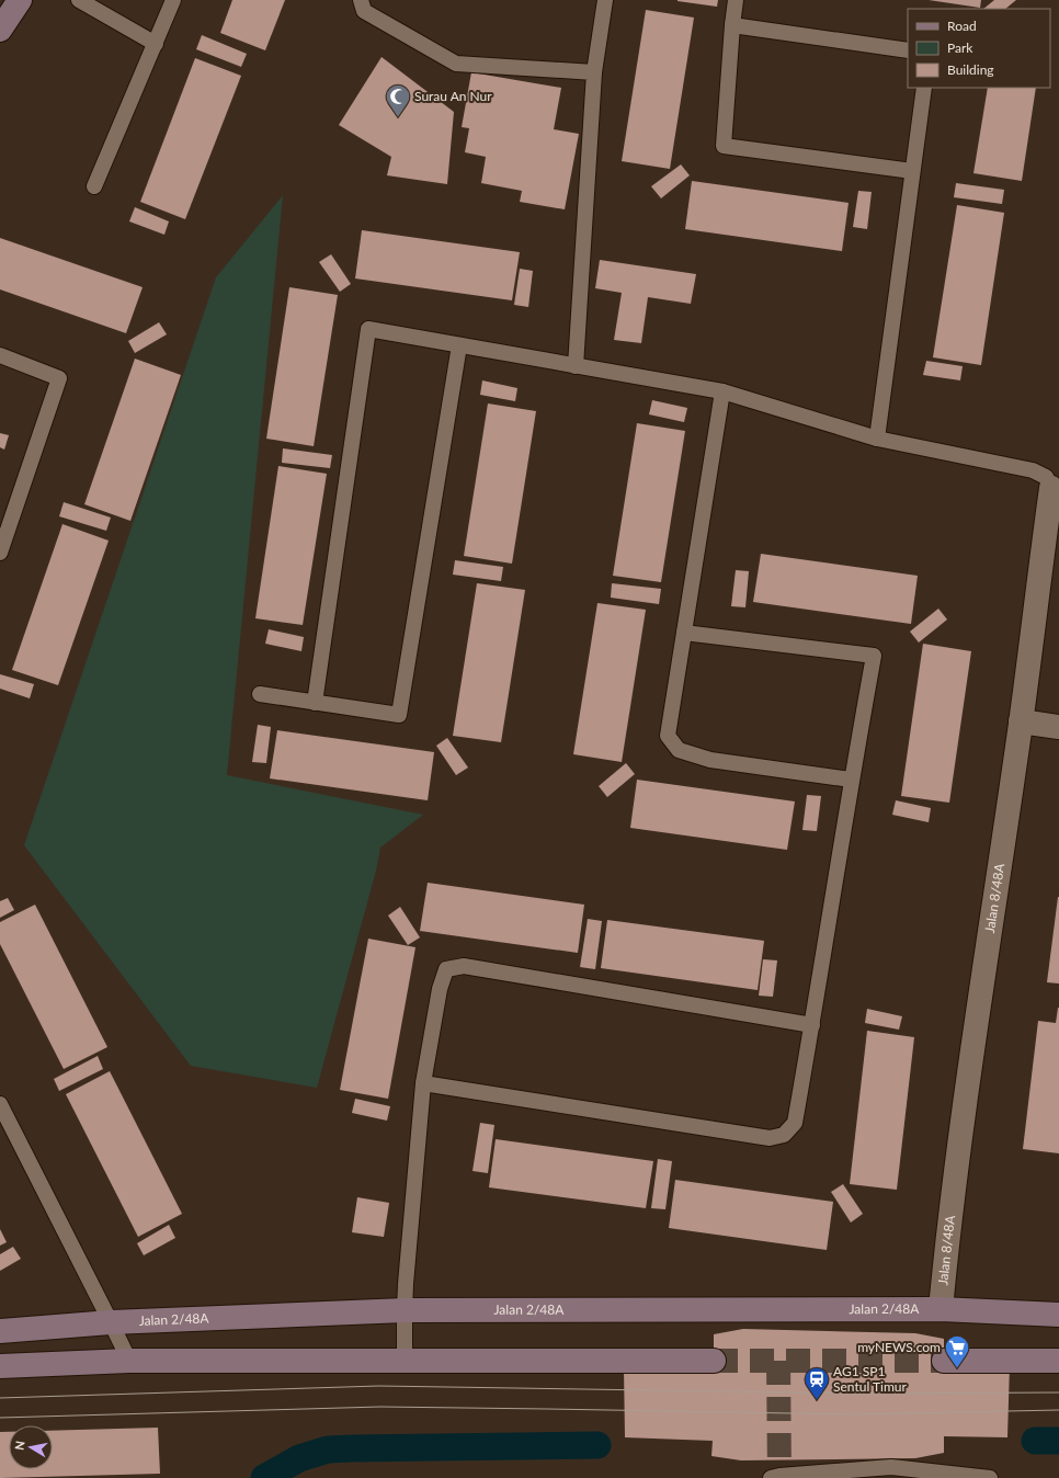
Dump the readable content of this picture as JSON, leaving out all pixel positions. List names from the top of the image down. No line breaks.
{"streets":{"main road":["Jalan 2/48A"],"street":["Jalan 8/48A"]},"crossings":[["Jalan 8/48A","Jalan 2/48A"]],"places":{"mosque":["Surau An Nur"],"supermarket":["myNEWS.com"],"station":["AG1 SP1 Sentul Timur"]},"legend":["Road","Park","Building"],"north":"left"}
